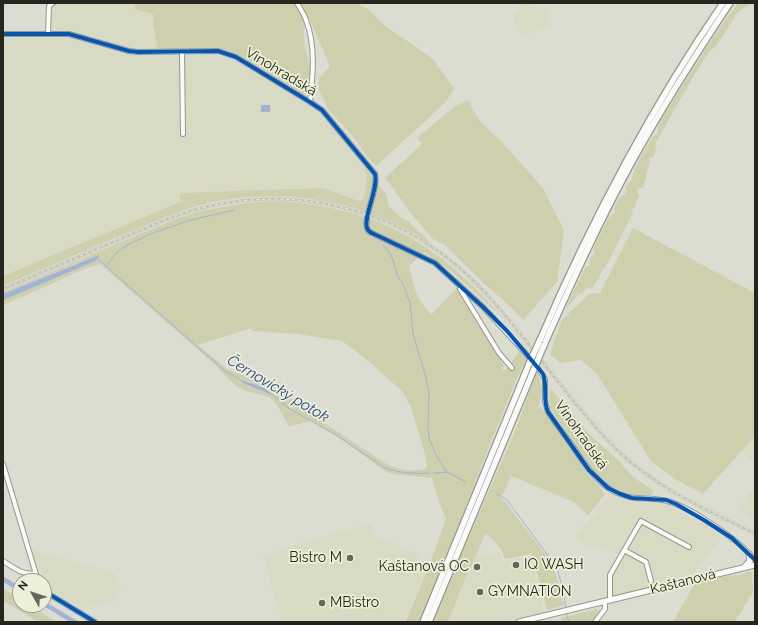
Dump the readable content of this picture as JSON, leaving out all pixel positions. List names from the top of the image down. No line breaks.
{"streets":{"main road":["Kaštanová"],"street":["Vinohradská"]},"water":["Černovický potok"],"places":["Bistro M","IQ WASH","Kaštanová OC","GYMNATION","MBistro"],"north":"top left"}
